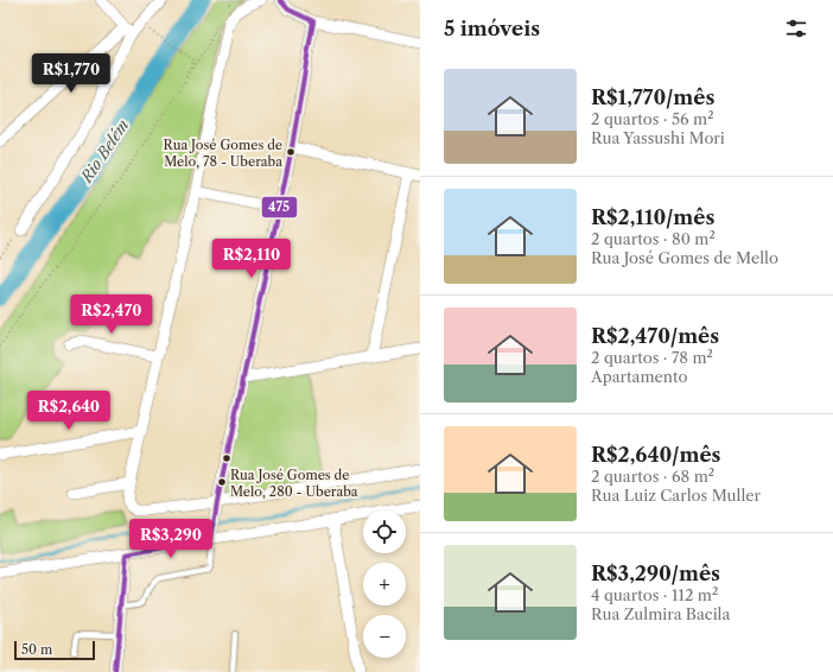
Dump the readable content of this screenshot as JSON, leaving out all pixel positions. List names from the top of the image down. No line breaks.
{"water":["Rio Belém"],"places":["Rua José Gomes de Melo, 78 - Uberaba","Rua José Gomes de Melo, 280 - Uberaba"],"lines":["transit line 475"],"scale_bar":"50 m","page":{"heading":"5 imóveis","price":["R$1,770","R$2,110","R$2,470","R$2,640","R$3,290"],"list":[{"name":"R$1,770/mês","note":"2 quartos · 56 m² · Rua Yassushi Mori"},{"name":"R$2,110/mês","note":"2 quartos · 80 m² · Rua José Gomes de Mello"},{"name":"R$2,470/mês","note":"2 quartos · 78 m² · Apartamento"},{"name":"R$2,640/mês","note":"2 quartos · 68 m² · Rua Luiz Carlos Muller"},{"name":"R$3,290/mês","note":"4 quartos · 112 m² · Rua Zulmira Bacila"}],"map_buttons":["+","−"],"scale":"50 m"}}
